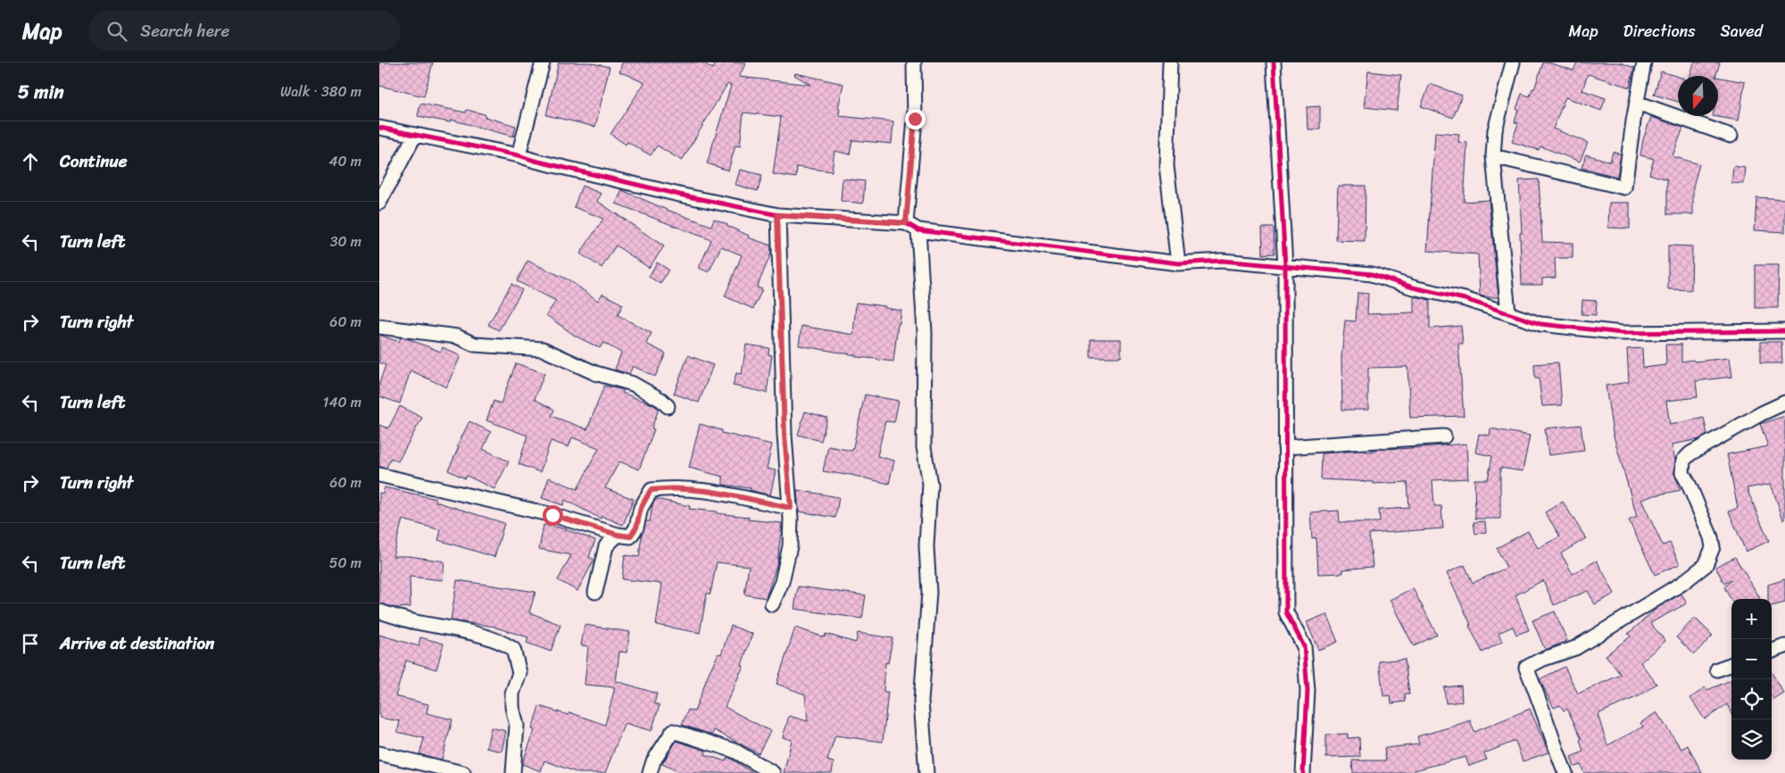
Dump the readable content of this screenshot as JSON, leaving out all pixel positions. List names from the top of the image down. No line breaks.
{"north":"bottom","page":{"header":"Map","search":"Search here","nav":["Map","Directions","Saved"],"heading":["5 min","Walk · 380 m"],"list":[["Continue","40 m"],["Turn left","30 m"],["Turn right","60 m"],["Turn left","140 m"],["Turn right","60 m"],["Turn left","50 m"],"Arrive at destination"],"map_buttons":["+","−"]}}
